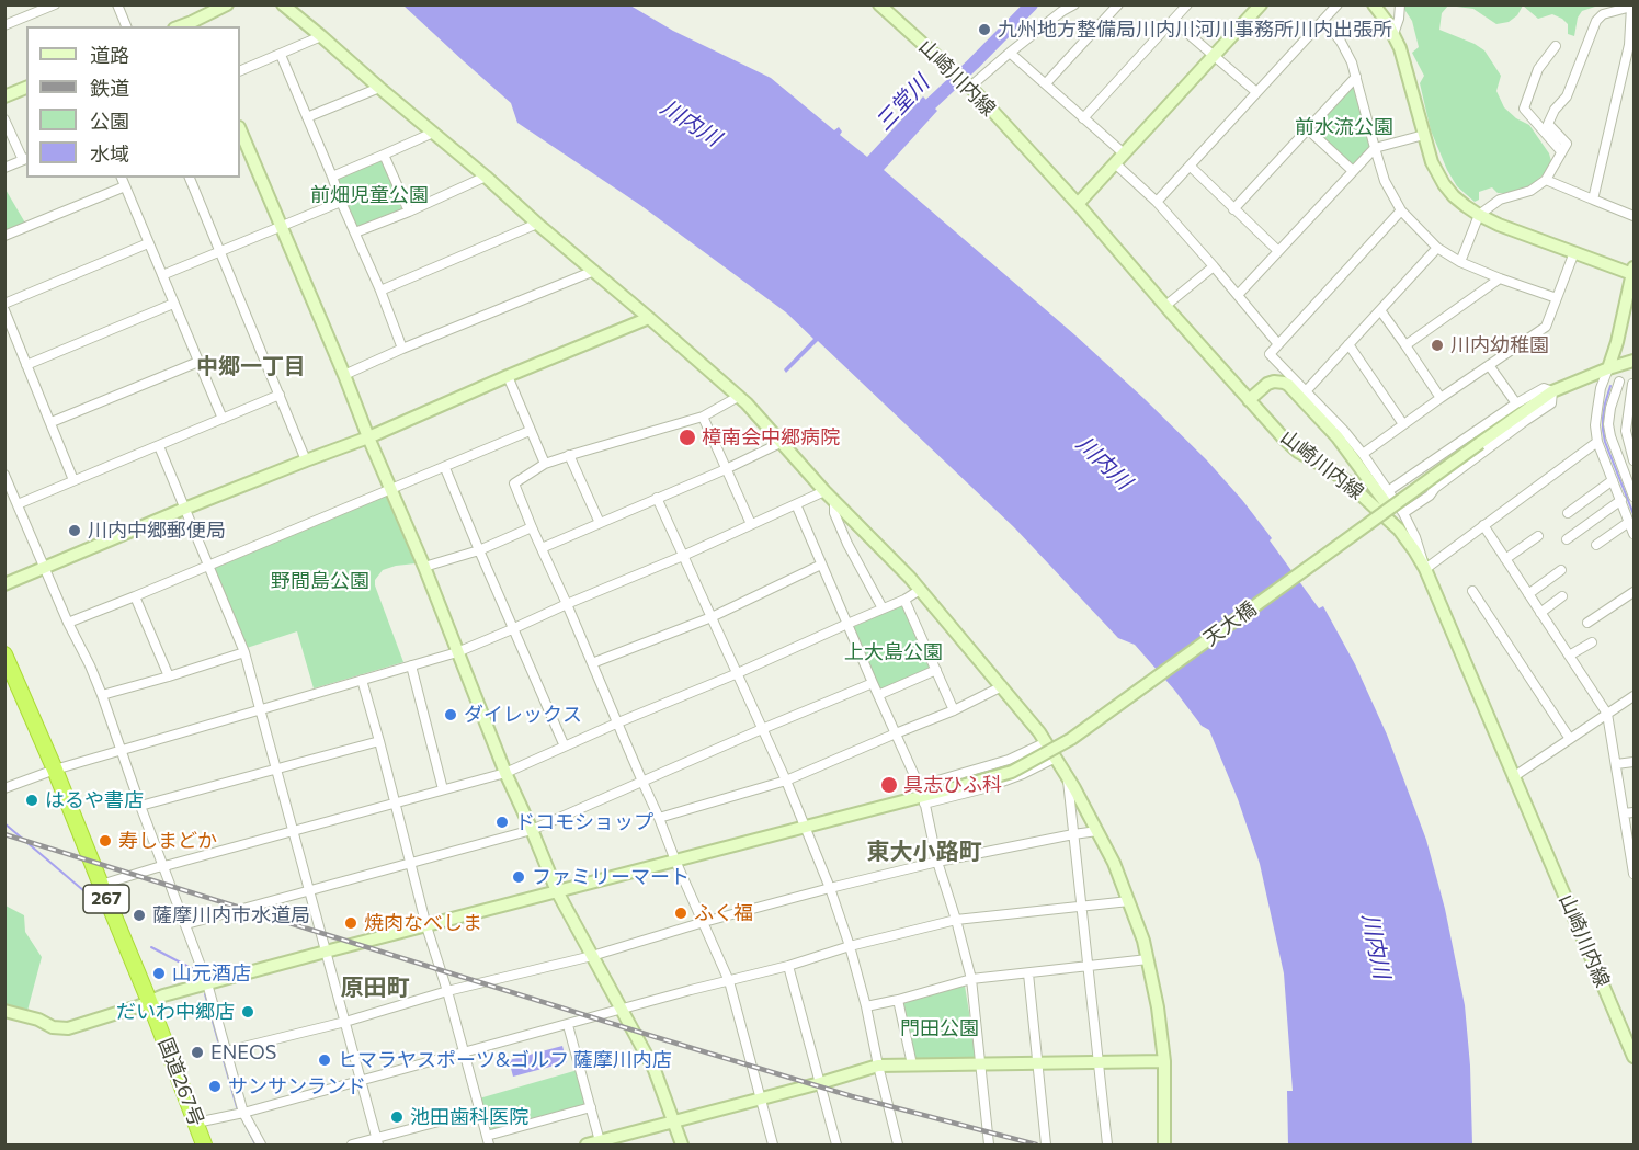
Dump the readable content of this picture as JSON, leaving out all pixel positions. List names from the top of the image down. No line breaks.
{"streets":{"highway":["267","国道267号"],"street":["山崎川内線","天大橋"]},"crossings":[["天大橋","国道267号"]],"districts":["中郷一丁目","東大小路町","原田町"],"water":["三堂川","川内川"],"parks":["前水流公園","前畑児童公園","野間島公園","上大島公園","門田公園"],"places":["九州地方整備局川内川河川事務所川内出張所","川内幼稚園","樟南会中郷病院","川内中郷郵便局","ダイレックス","具志ひふ科","はるや書店","ドコモショップ","寿しまどか","ファミリーマート","ふく福","薩摩川内市水道局","焼肉なべしま","山元酒店","だいわ中郷店","ENEOS","ヒマラヤスポーツ&ゴルフ 薩摩川内店","サンサンランド","池田歯科医院"],"legend":["道路","鉄道","公園","水域"]}
